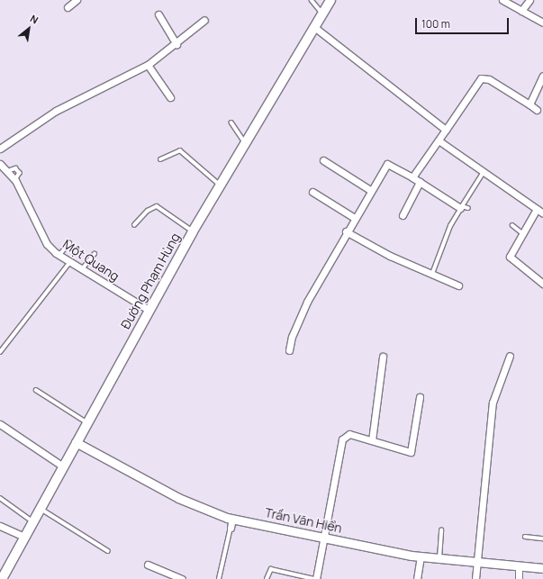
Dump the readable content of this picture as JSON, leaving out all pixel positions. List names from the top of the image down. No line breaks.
{"streets":{"main road":["Đường Phạm Hùng"],"street":["Một Quang","Trần Văn Hiển"]},"crossings":[["Một Quang","Đường Phạm Hùng"],["Đường Phạm Hùng","Trần Văn Hiển"]],"scale_bar":"100 m","north":"top right"}
